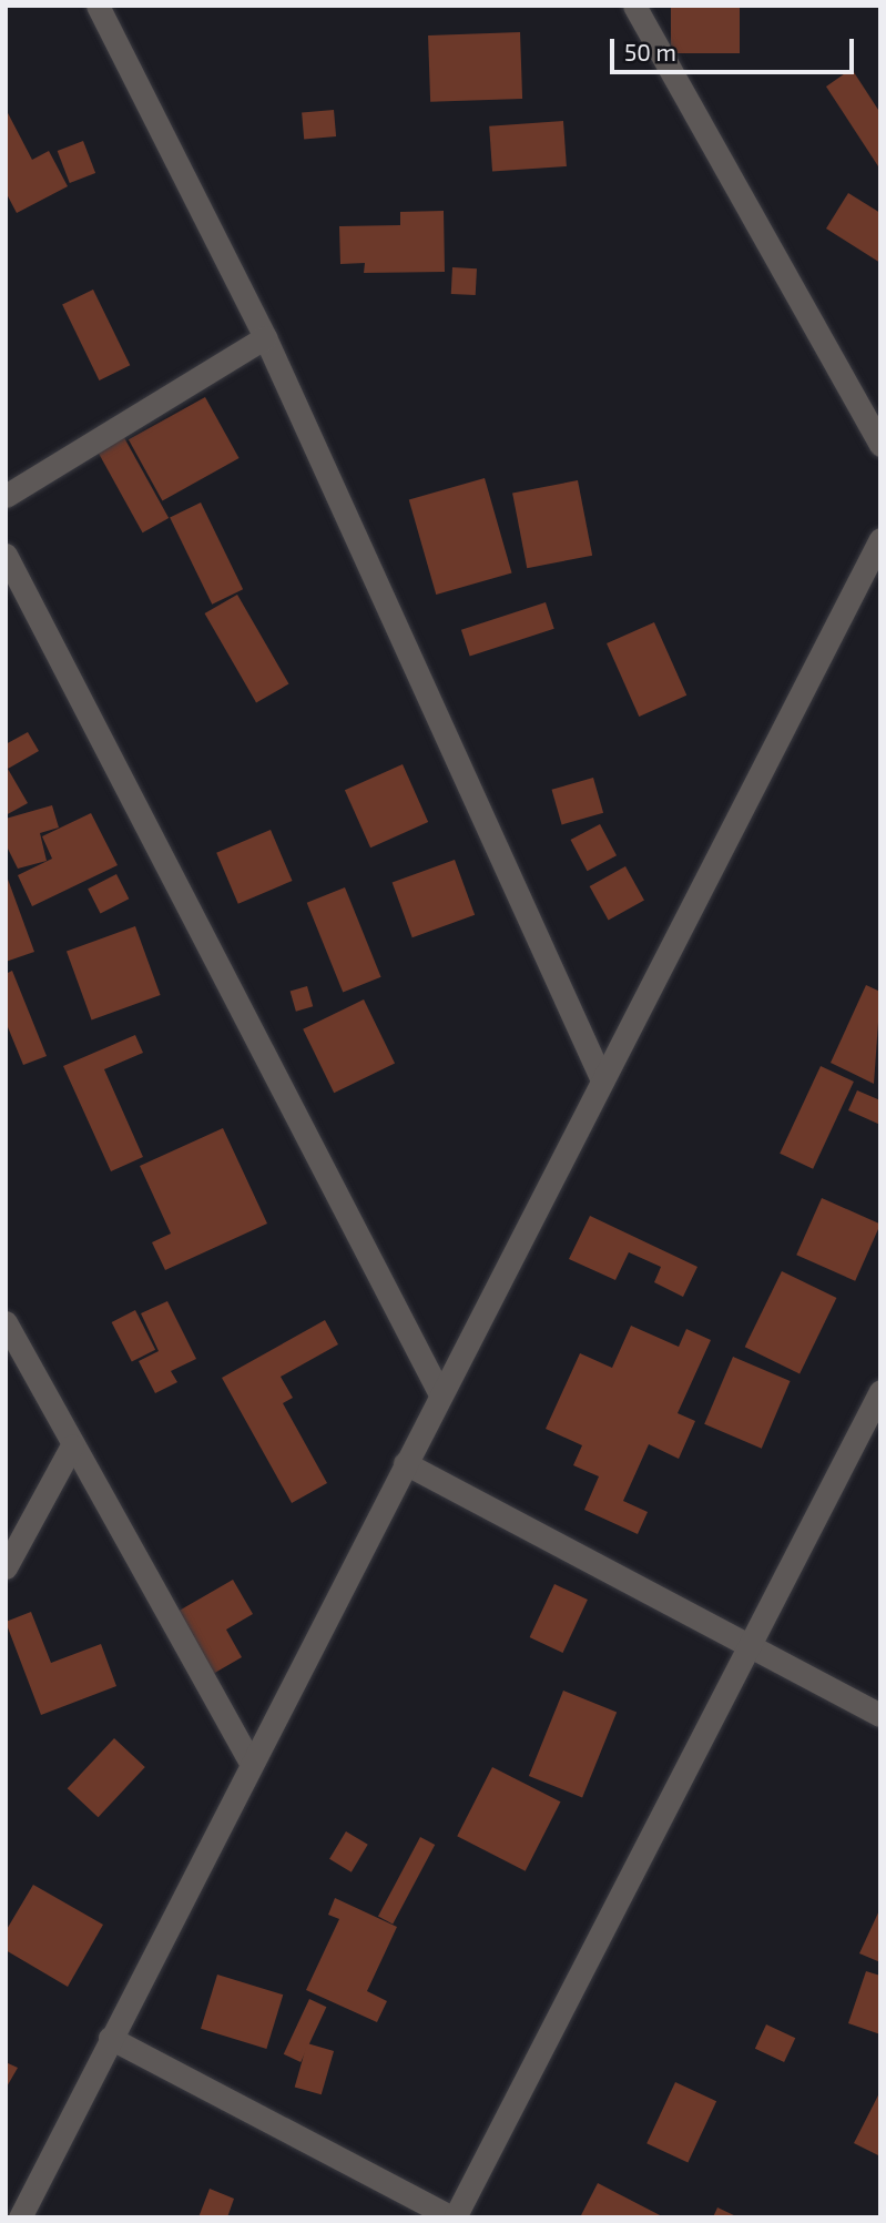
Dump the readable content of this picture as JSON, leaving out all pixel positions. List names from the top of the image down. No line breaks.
{"scale_bar":"50 m"}
